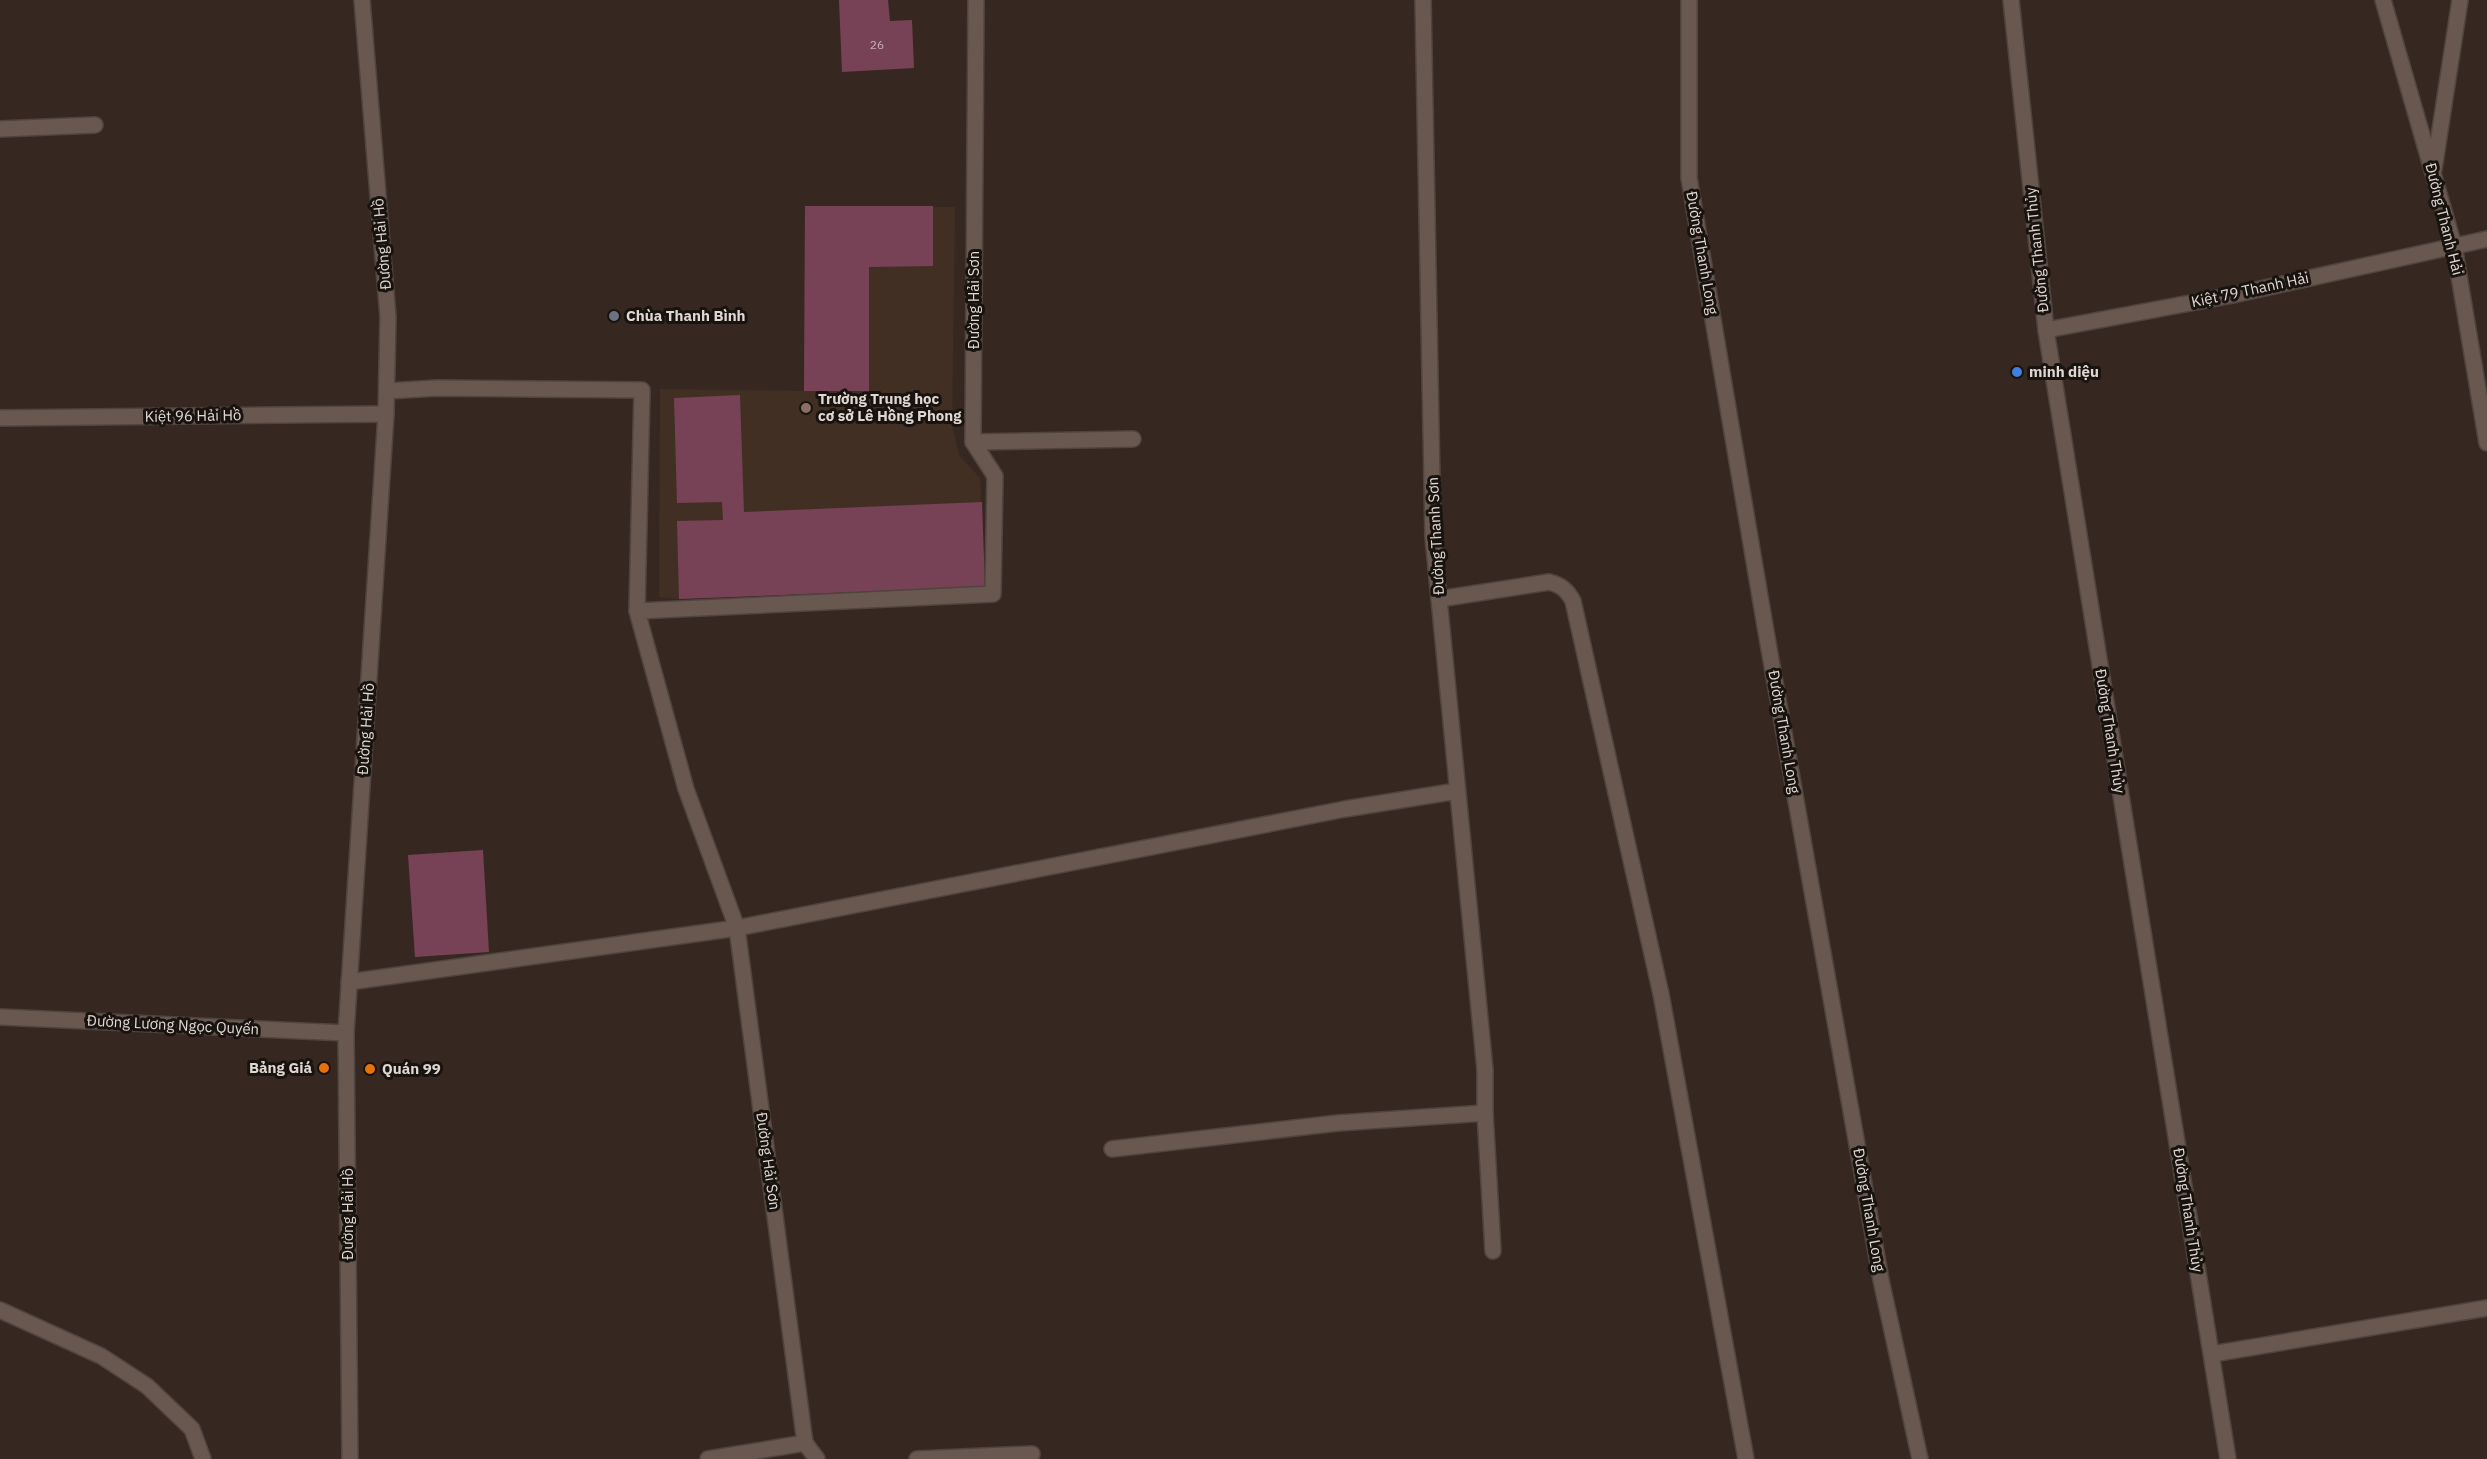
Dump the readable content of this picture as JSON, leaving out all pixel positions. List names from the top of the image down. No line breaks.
{"streets":{"street":["Đường Thanh Hải","Đường Hải Hồ","Đường Thanh Thủy","Đường Thanh Long","Kiệt 79 Thanh Hải","Đường Hải Sơn","Kiệt 96 Hải Hồ","Đường Thanh Sơn","Đường Lương Ngọc Quyến"]},"crossings":[["Đường Thanh Hải","Kiệt 79 Thanh Hải"],["Đường Hải Hồ","Đường Hải Sơn"],["Đường Hải Hồ","Kiệt 96 Hải Hồ"],["Đường Hải Hồ","Đường Lương Ngọc Quyến"],["Đường Thanh Thủy","Kiệt 79 Thanh Hải"]],"places":["Chùa Thanh Bình","minh diệu","Trường Trung học cơ sở Lê Hồng Phong","Bảng Giá","Quán 99"],"house_numbers":["26"]}
